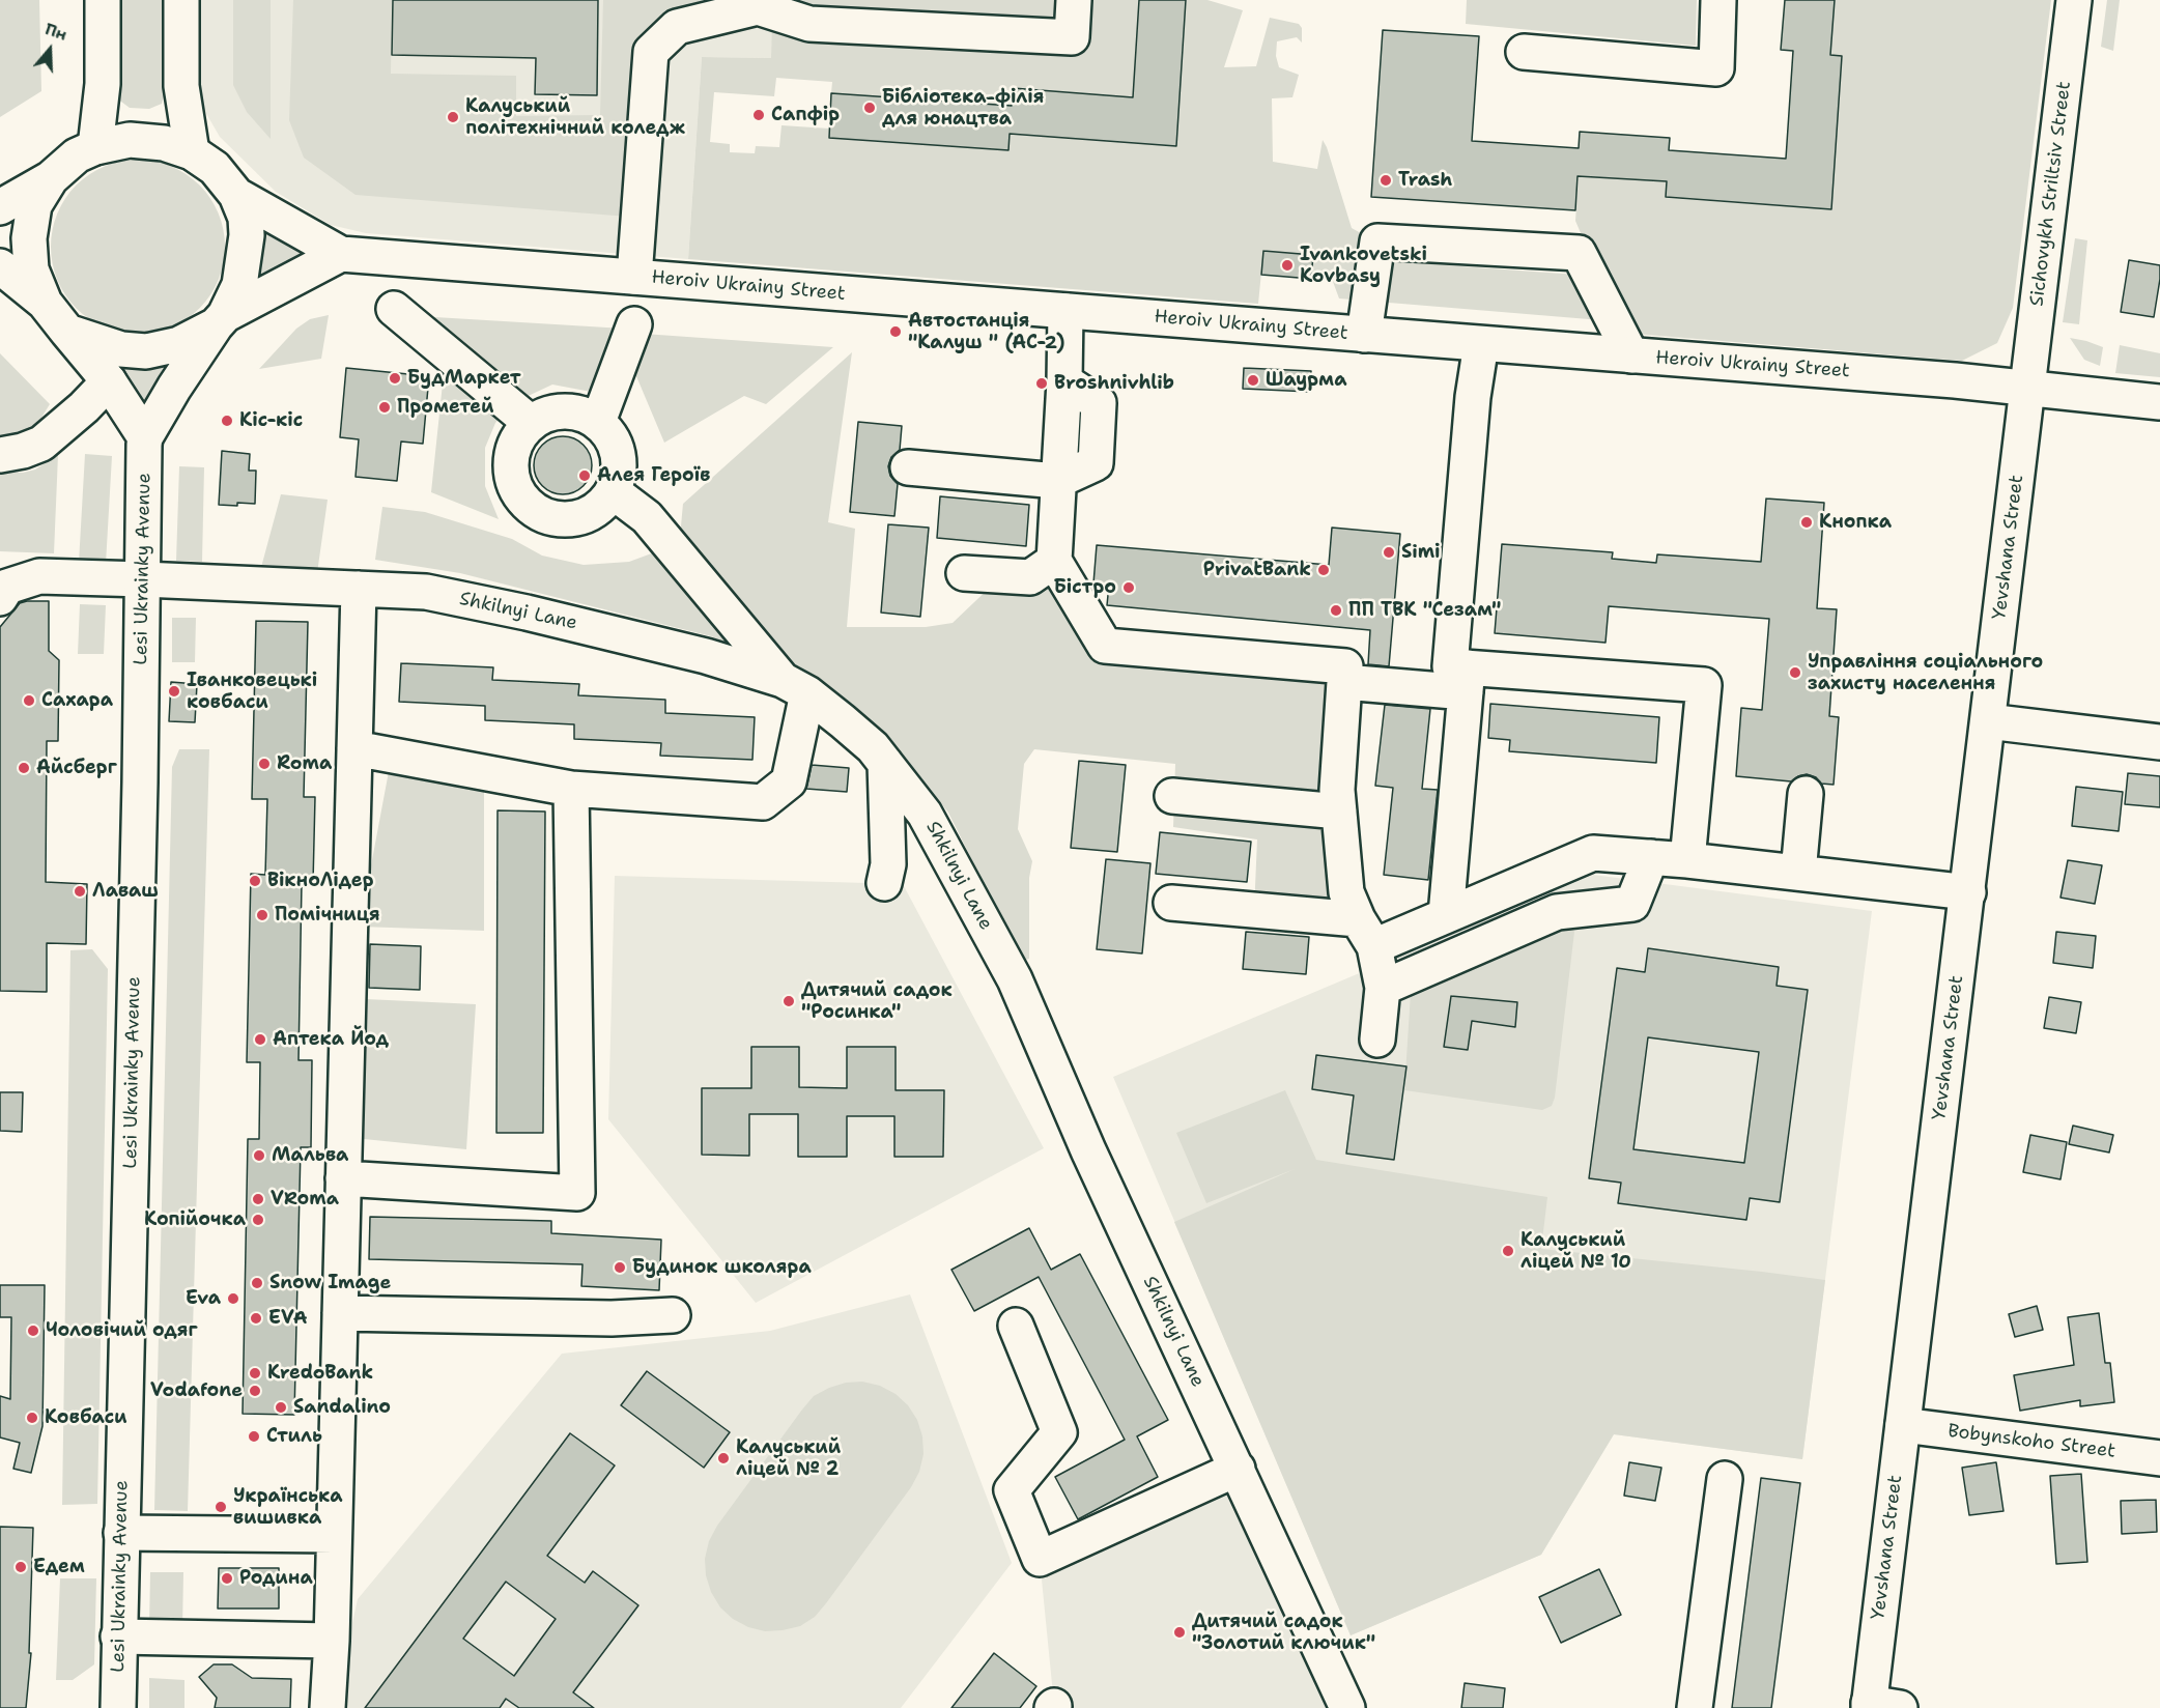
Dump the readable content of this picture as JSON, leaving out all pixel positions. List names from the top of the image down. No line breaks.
{"streets":{"main road":["Sichovykh Striltsiv Street","Heroiv Ukrainy Street","Yevshana Street","Lesi Ukrainky Avenue","Shkilnyi Lane","Bobynskoho Street"]},"crossings":[["Sichovykh Striltsiv Street","Heroiv Ukrainy Street"],["Sichovykh Striltsiv Street","Yevshana Street"],["Heroiv Ukrainy Street","Yevshana Street"],["Heroiv Ukrainy Street","Lesi Ukrainky Avenue"],["Yevshana Street","Bobynskoho Street"],["Lesi Ukrainky Avenue","Shkilnyi Lane"]],"places":["Бібліотека-філія для юнацтва","Сапфір","Калуський політехнічний коледж","Trash","Ivankovetski Kovbasy","Автостанція \"Калуш \" (АС-2)","БудМаркет","Шаурма","Broshnivhlib","Прометей","Кіс-кіс","Алея Героїв","Кнопка","Simi","PrivatBank","Бістро","ПП ТВК \"Сезам\"","Управління соціального захисту населення","Іванковецькі ковбаси","Сахара","Roma","Айсберг","ВікноЛідер","Лаваш","Помічниця","Дитячий садок \"Росинка\"","Аптека Йод","Мальва","VRoma","Копійочка","Калуський ліцей № 10","Будинок школяра","Snow Image","Eva","ЕVA","Чоловічий одяг","KredoBank","Vodafone","Sandalino","Ковбаси","Стиль","Калуський ліцей № 2","Українська вишивка","Едем","Родина","Дитячий садок \"Золотий ключик\""],"north":"top"}
